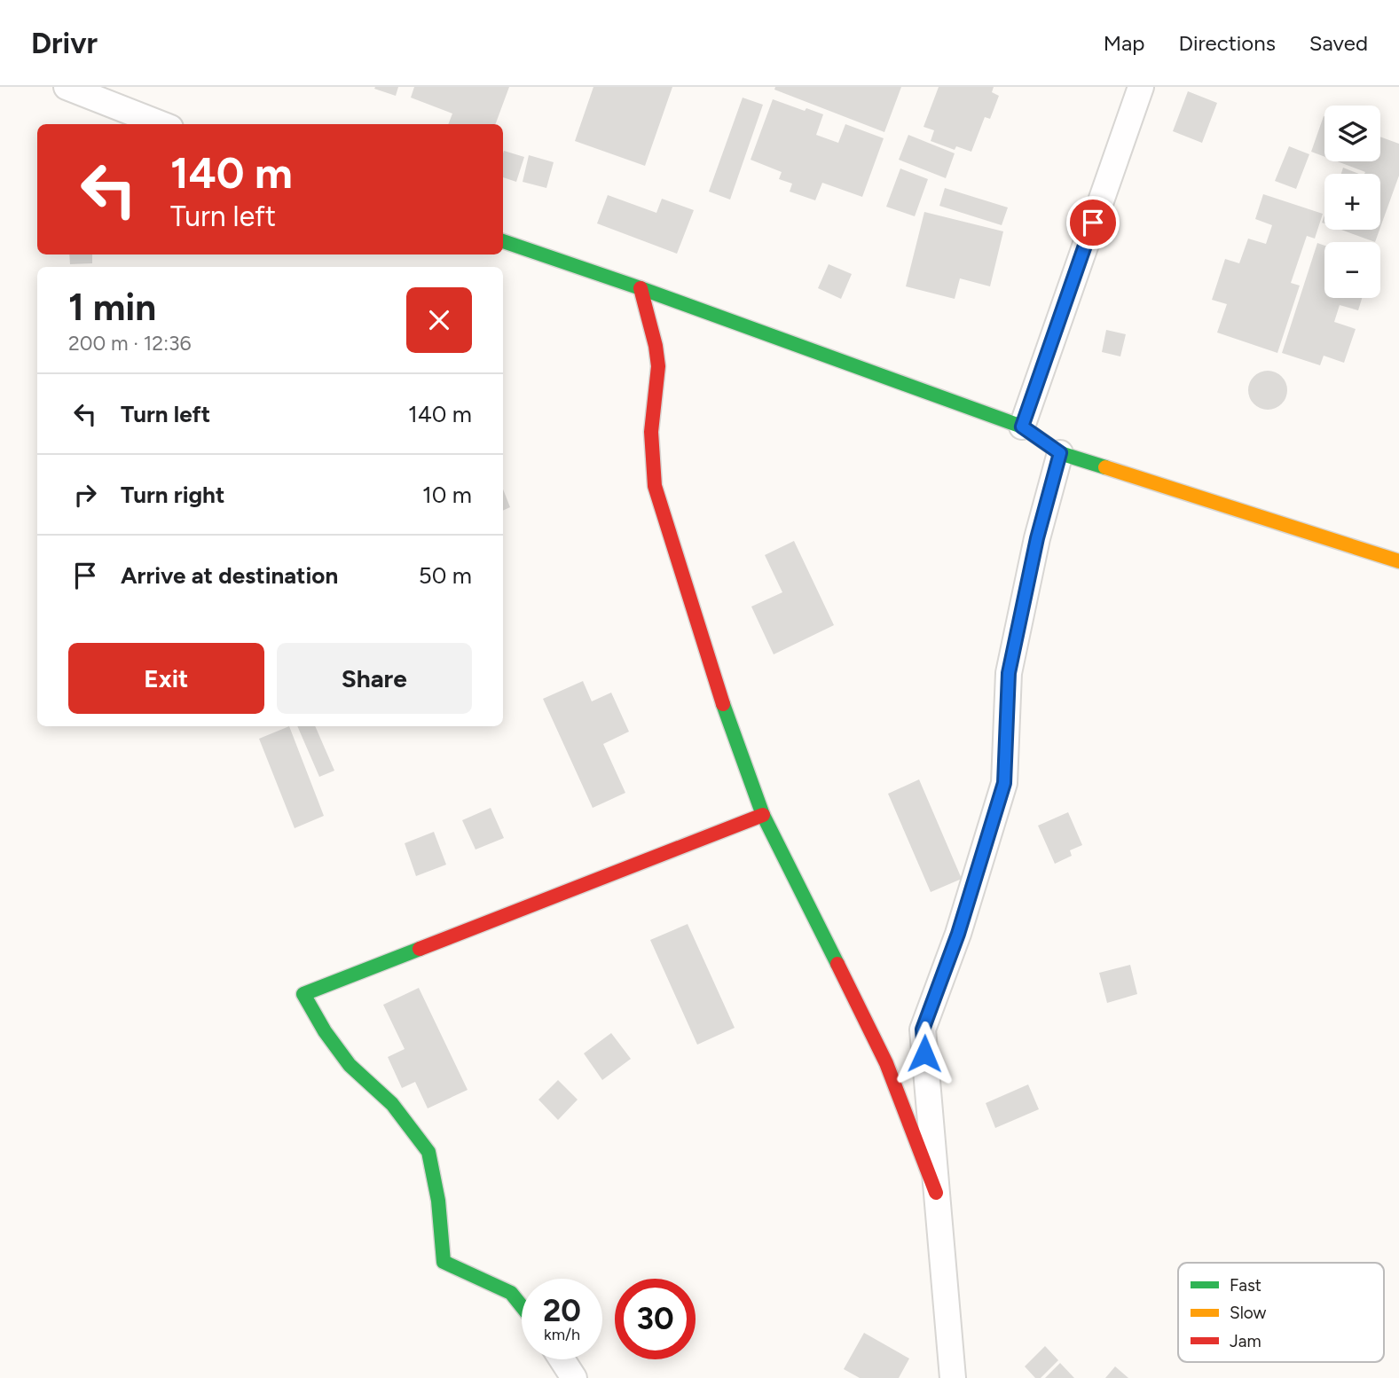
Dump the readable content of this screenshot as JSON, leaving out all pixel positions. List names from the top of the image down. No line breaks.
{"legend":["Fast","Slow","Jam"],"page":{"header":"Drivr","nav":["Map","Directions","Saved"],"map_buttons":["+","−"],"turn":["140 m","Turn left"],"heading":["1 min","200 m · 12:36"],"list":[{"name":"Turn left","value":"140 m"},{"name":"Turn right","value":"10 m"},{"name":"Arrive at destination","value":"50 m"}],"buttons":["Exit","Share"],"speed":"20 km/h","limit":"30"}}
